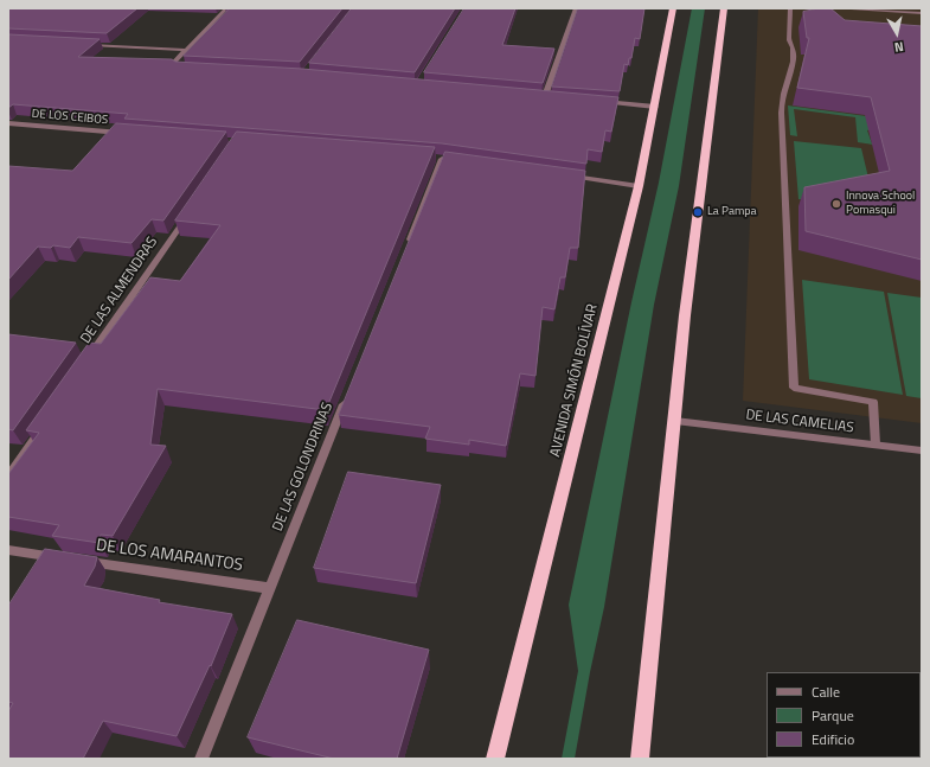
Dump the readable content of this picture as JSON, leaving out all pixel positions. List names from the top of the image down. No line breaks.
{"streets":{"highway":["AVENIDA SIMÓN BOLÍVAR"],"street":["DE LOS CEIBOS","DE LAS ALMENDRAS","DE LAS CAMELIAS","DE LAS GOLONDRINAS","DE LOS AMARANTOS"]},"crossings":[["DE LAS GOLONDRINAS","DE LOS AMARANTOS"]],"places":["Innova School Pomasqui","La Pampa"],"legend":["Calle","Parque","Edificio"],"north":"bottom"}
